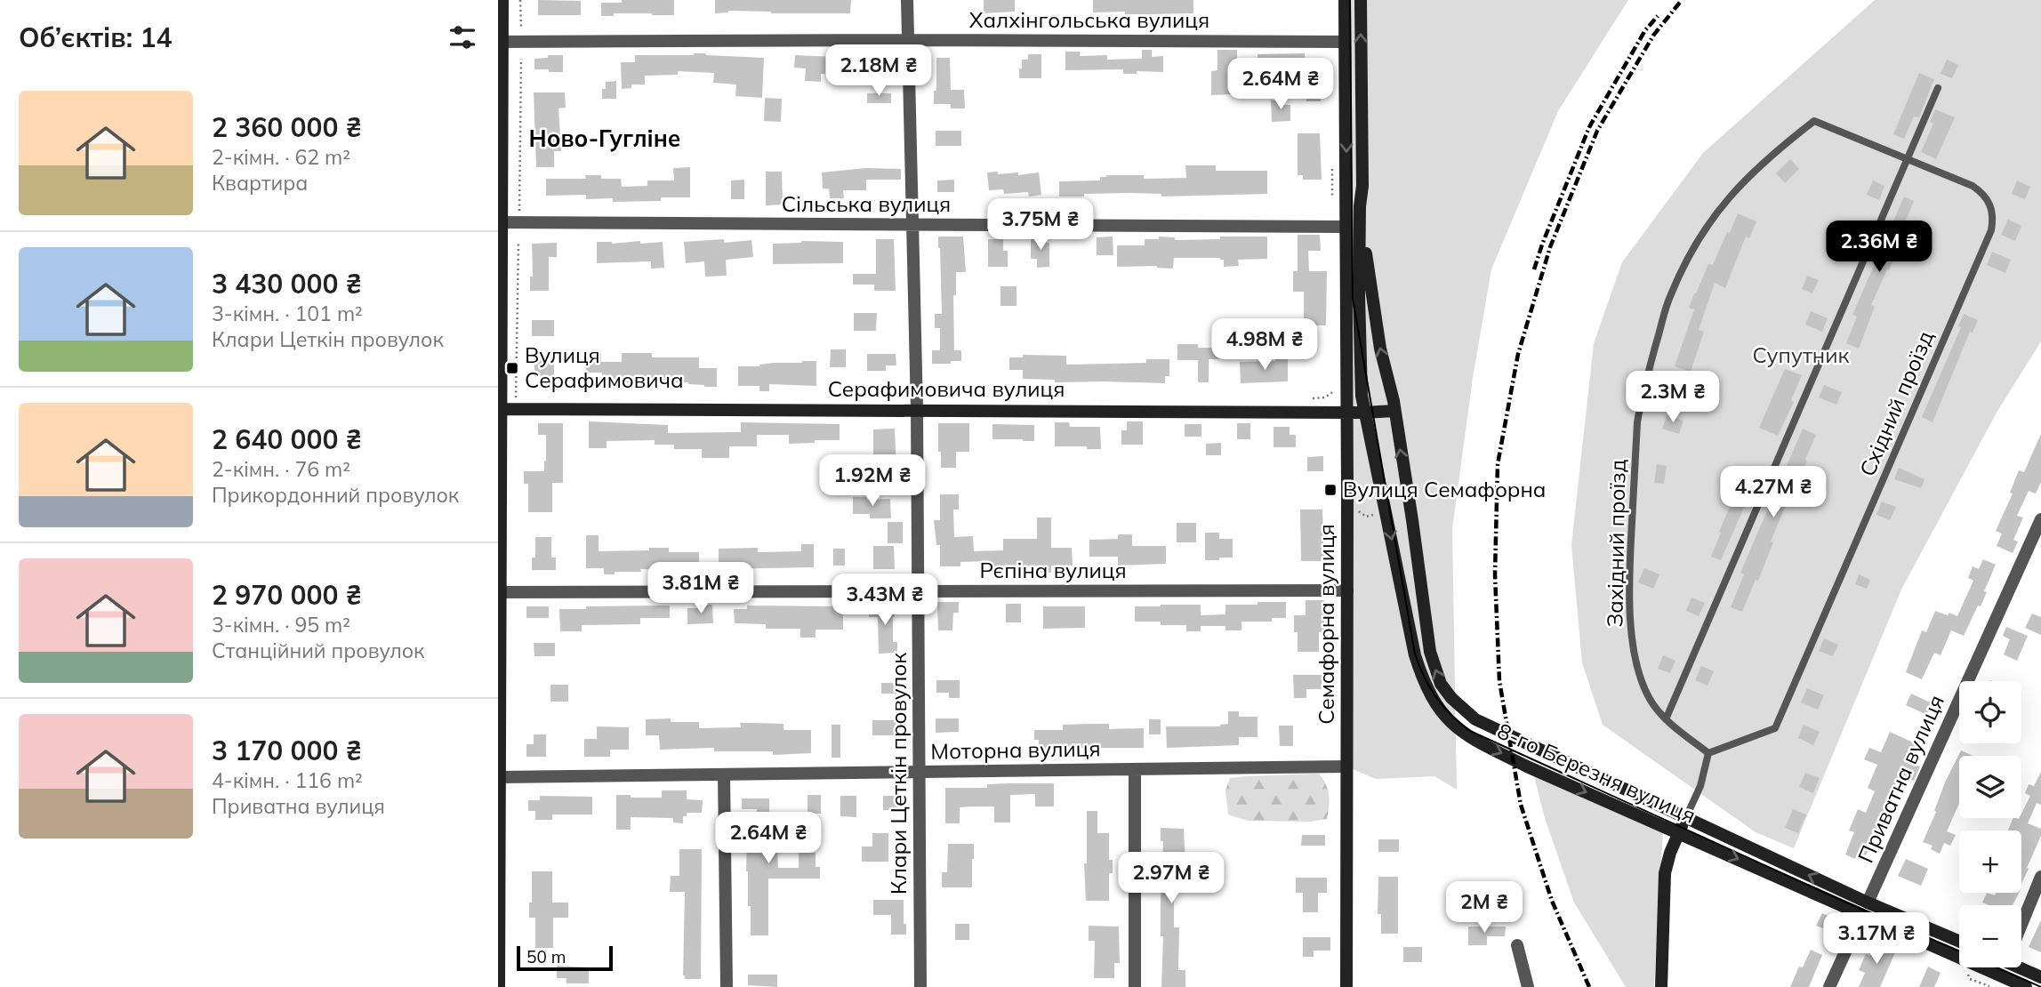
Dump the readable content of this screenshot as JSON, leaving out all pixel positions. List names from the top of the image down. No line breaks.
{"streets":{"main road":["Серафимовича вулиця","Семафорна вулиця","8-го Березня вулиця","Приватна вулиця"],"street":["Халхінгольська вулиця","Сільська вулиця","Рєпіна вулиця","Моторна вулиця","Клари Цеткін провулок"],"lane":["Східний проїзд","Західний проїзд"]},"crossings":[["Халхінгольська вулиця","Семафорна вулиця"],["Халхінгольська вулиця","Клари Цеткін провулок"],["Сільська вулиця","Семафорна вулиця"],["Сільська вулиця","Клари Цеткін провулок"],["Серафимовича вулиця","Семафорна вулиця"],["Серафимовича вулиця","Клари Цеткін провулок"],["Серафимовича вулиця","8-го Березня вулиця"],["Східний проїзд","Західний проїзд"],["Рєпіна вулиця","Семафорна вулиця"],["Рєпіна вулиця","Клари Цеткін провулок"],["Семафорна вулиця","Моторна вулиця"],["Моторна вулиця","Клари Цеткін провулок"],["8-го Березня вулиця","Приватна вулиця"]],"districts":["Ново-Гугліне"],"parks":["Супутник"],"places":{"transit":["Вулиця Серафимовича","Вулиця Семафорна"]},"scale_bar":"50 m","page":{"heading":"Об’єктів: 14","price":["2.18M ₴","2.64M ₴","3.75M ₴","2.36M ₴","4.98M ₴","2.3M ₴","1.92M ₴","4.27M ₴","3.81M ₴","3.43M ₴","2.64M ₴","2.97M ₴","2M ₴","3.17M ₴"],"list":[{"name":"2 360 000 ₴","note":"2-кімн. · 62 m² · Квартира"},{"name":"3 430 000 ₴","note":"3-кімн. · 101 m² · Клари Цеткін провулок"},{"name":"2 640 000 ₴","note":"2-кімн. · 76 m² · Прикордонний провулок"},{"name":"2 970 000 ₴","note":"3-кімн. · 95 m² · Станційний провулок"},{"name":"3 170 000 ₴","note":"4-кімн. · 116 m² · Приватна вулиця"}],"map_buttons":["+","−"],"scale":"50 m"}}
